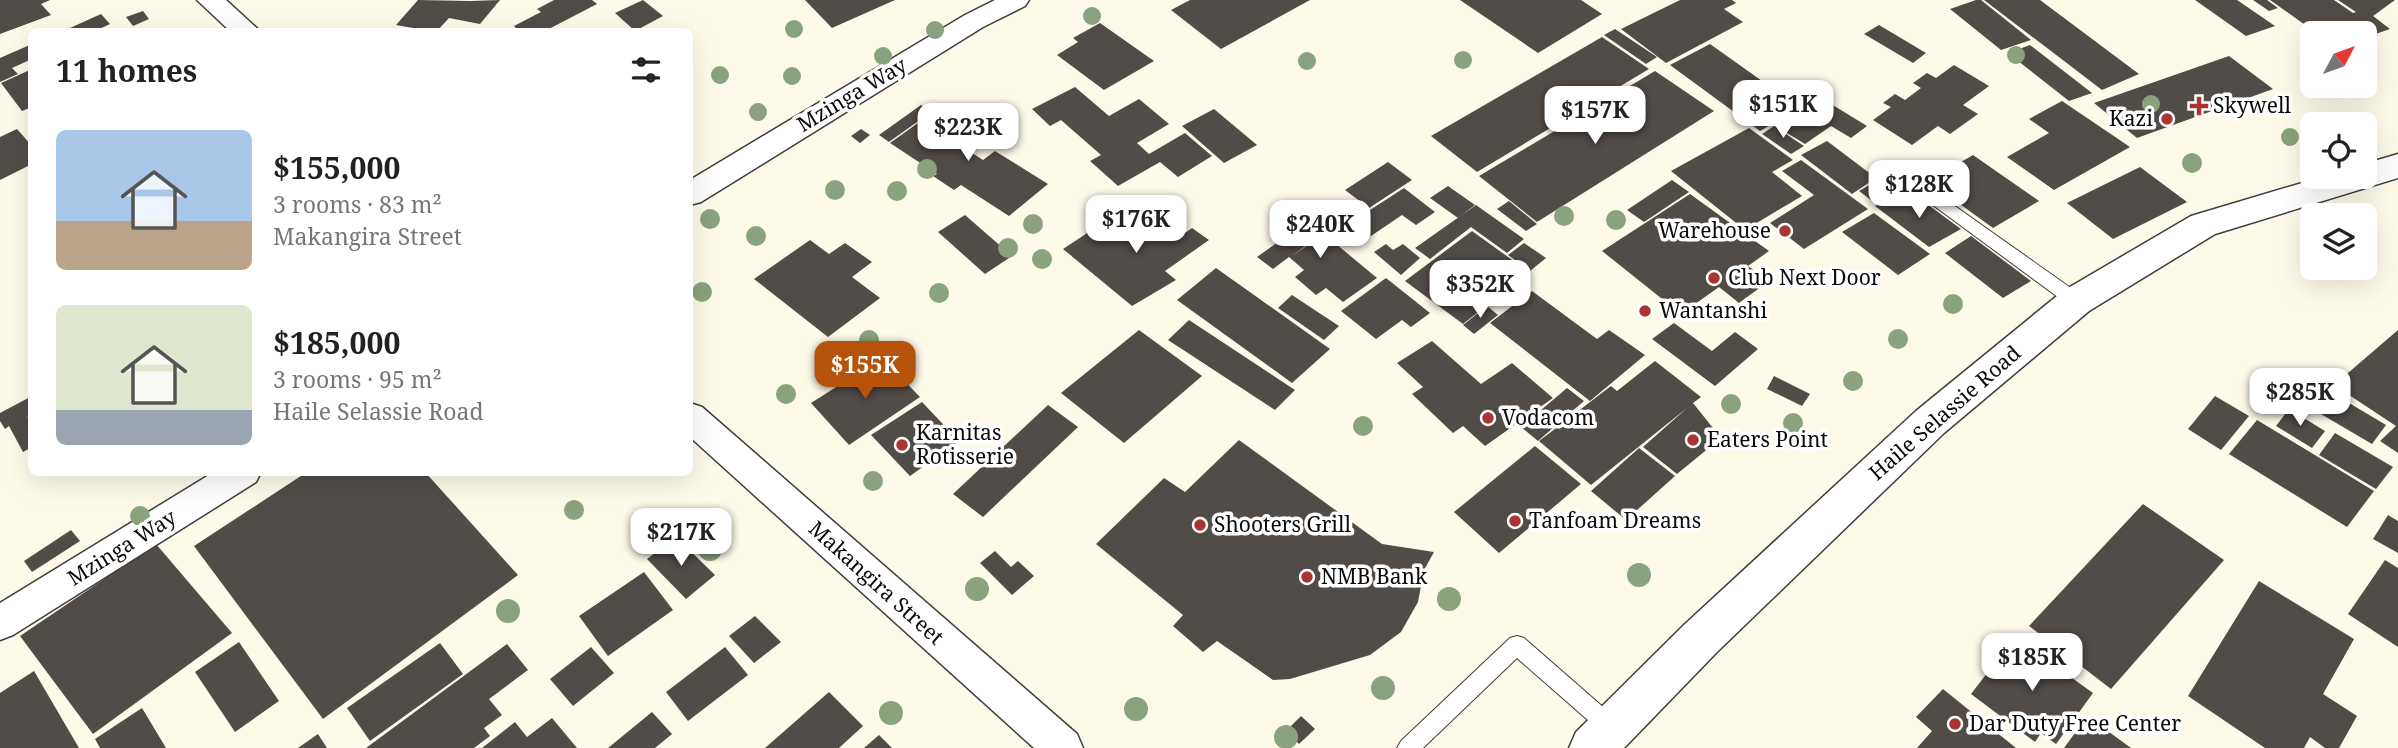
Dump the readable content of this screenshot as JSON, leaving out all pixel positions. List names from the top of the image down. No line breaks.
{"streets":{"street":["Mzinga Way","Haile Selassie Road","Makangira Street"]},"places":{"health":["Skywell"],"other":["Kazi","Warehouse","Club Next Door","Wantanshi","Vodacom","Eaters Point","Karnitas Rotisserie","Tanfoam Dreams","Shooters Grill","NMB Bank","Dar Duty Free Center"]},"north":"top right","page":{"heading":"11 homes","price":["$151K","$157K","$223K","$128K","$176K","$240K","$352K","$155K","$285K","$217K","$185K"],"list":[{"name":"$155,000","note":"3 rooms · 83 m² · Makangira Street"},{"name":"$185,000","note":"3 rooms · 95 m² · Haile Selassie Road"}]}}
